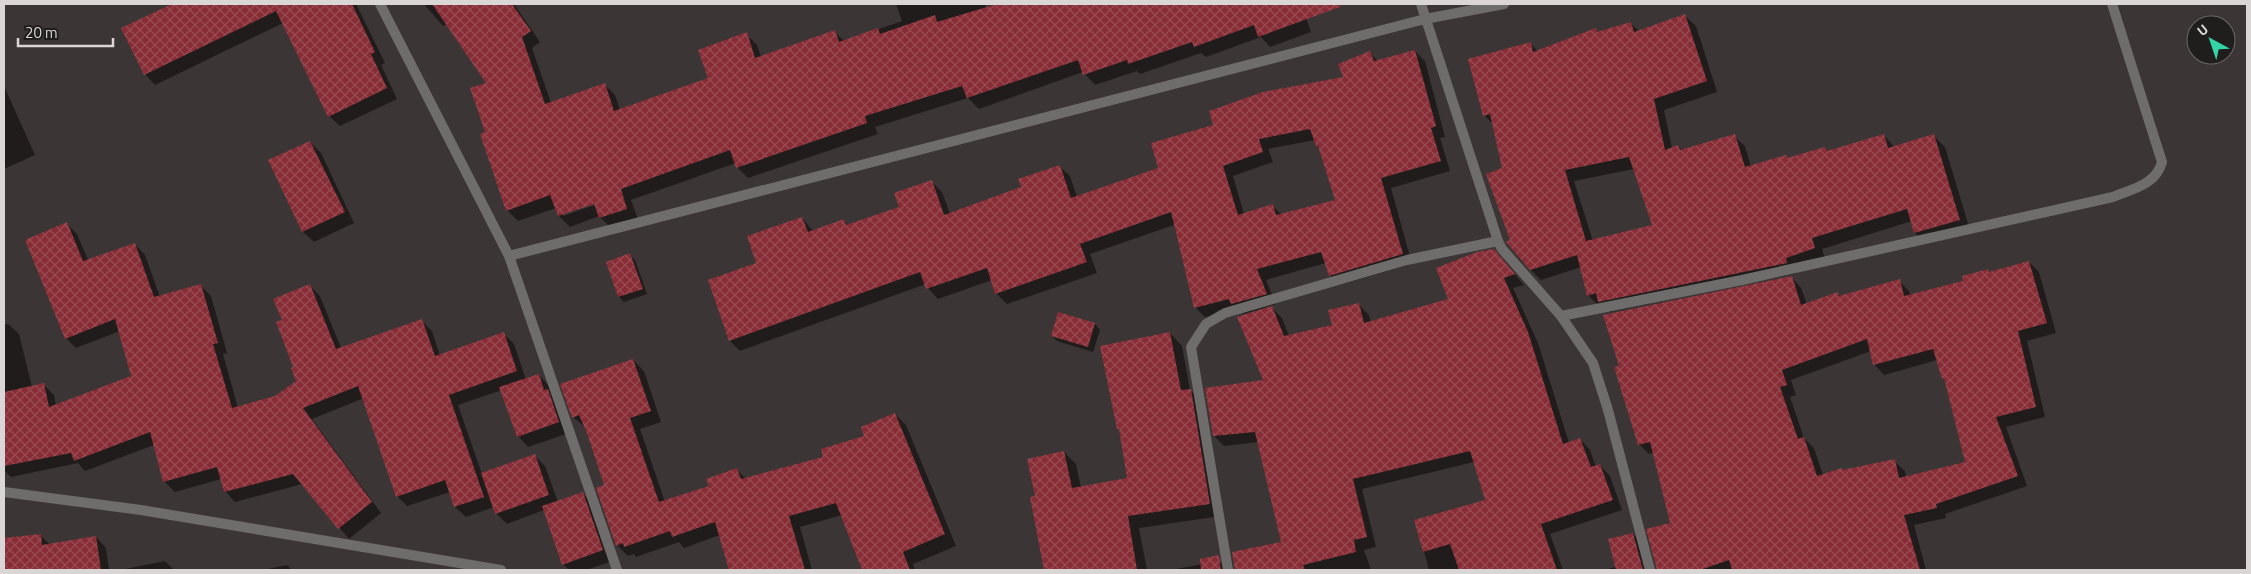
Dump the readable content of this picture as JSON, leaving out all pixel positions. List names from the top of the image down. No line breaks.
{"scale_bar":"20 m","north":"top left"}
